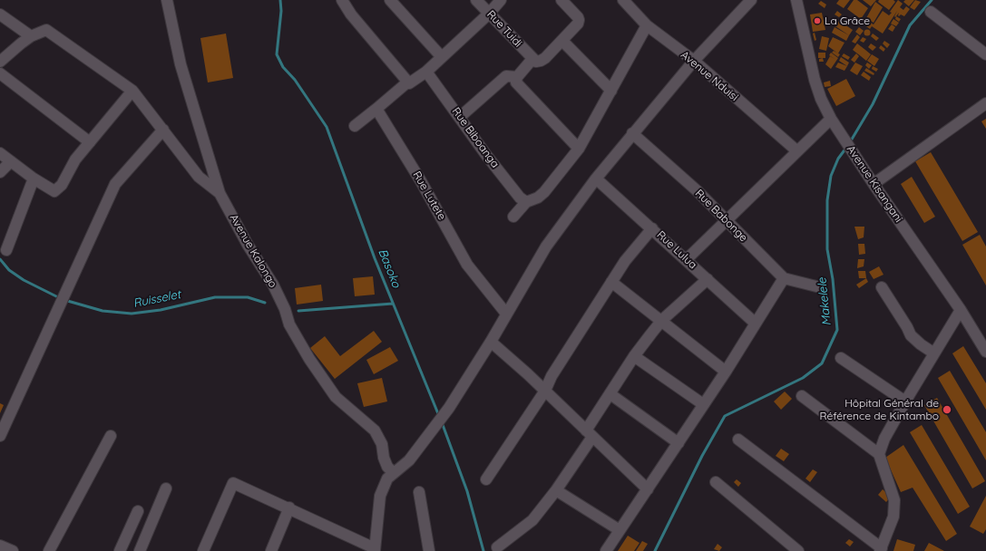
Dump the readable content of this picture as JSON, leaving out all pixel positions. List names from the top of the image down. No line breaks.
{"streets":{"street":["Rue Tuidi","Avenue Nduisi","Rue Biboanga","Avenue Kisangani","Rue Lutete","Rue Babonge","Rue Lulua","Avenue Kalongo"]},"water":["Basoko","Ruisselet","Makelele"],"places":["La Grâce","Hôpital Général de Référence de Kintambo"]}
